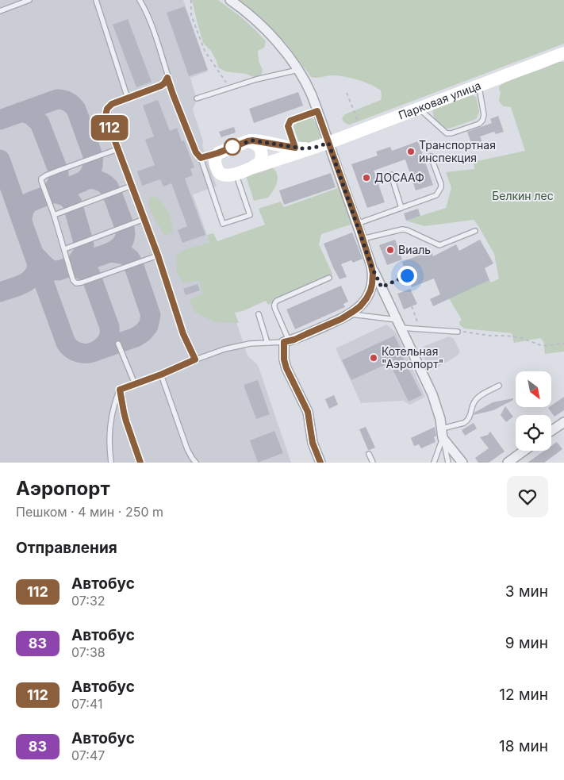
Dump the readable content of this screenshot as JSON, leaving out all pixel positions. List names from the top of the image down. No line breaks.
{"streets":{"main road":["Парковая улица"]},"parks":["Белкин лес"],"places":["Транспортная инспекция","ДОСААФ","Виаль","Котельная \"Аэропорт\""],"lines":["bus line 112"],"north":"bottom right","page":{"on_map":"112","heading":[["Аэропорт","Пешком · 4 мин · 250 m"],"Отправления"],"list":[{"mark":"112","name":"Автобус","note":"07:32","value":"3 мин"},{"mark":"83","name":"Автобус","note":"07:38","value":"9 мин"},{"mark":"112","name":"Автобус","note":"07:41","value":"12 мин"},{"mark":"83","name":"Автобус","note":"07:47","value":"18 мин"}]}}
